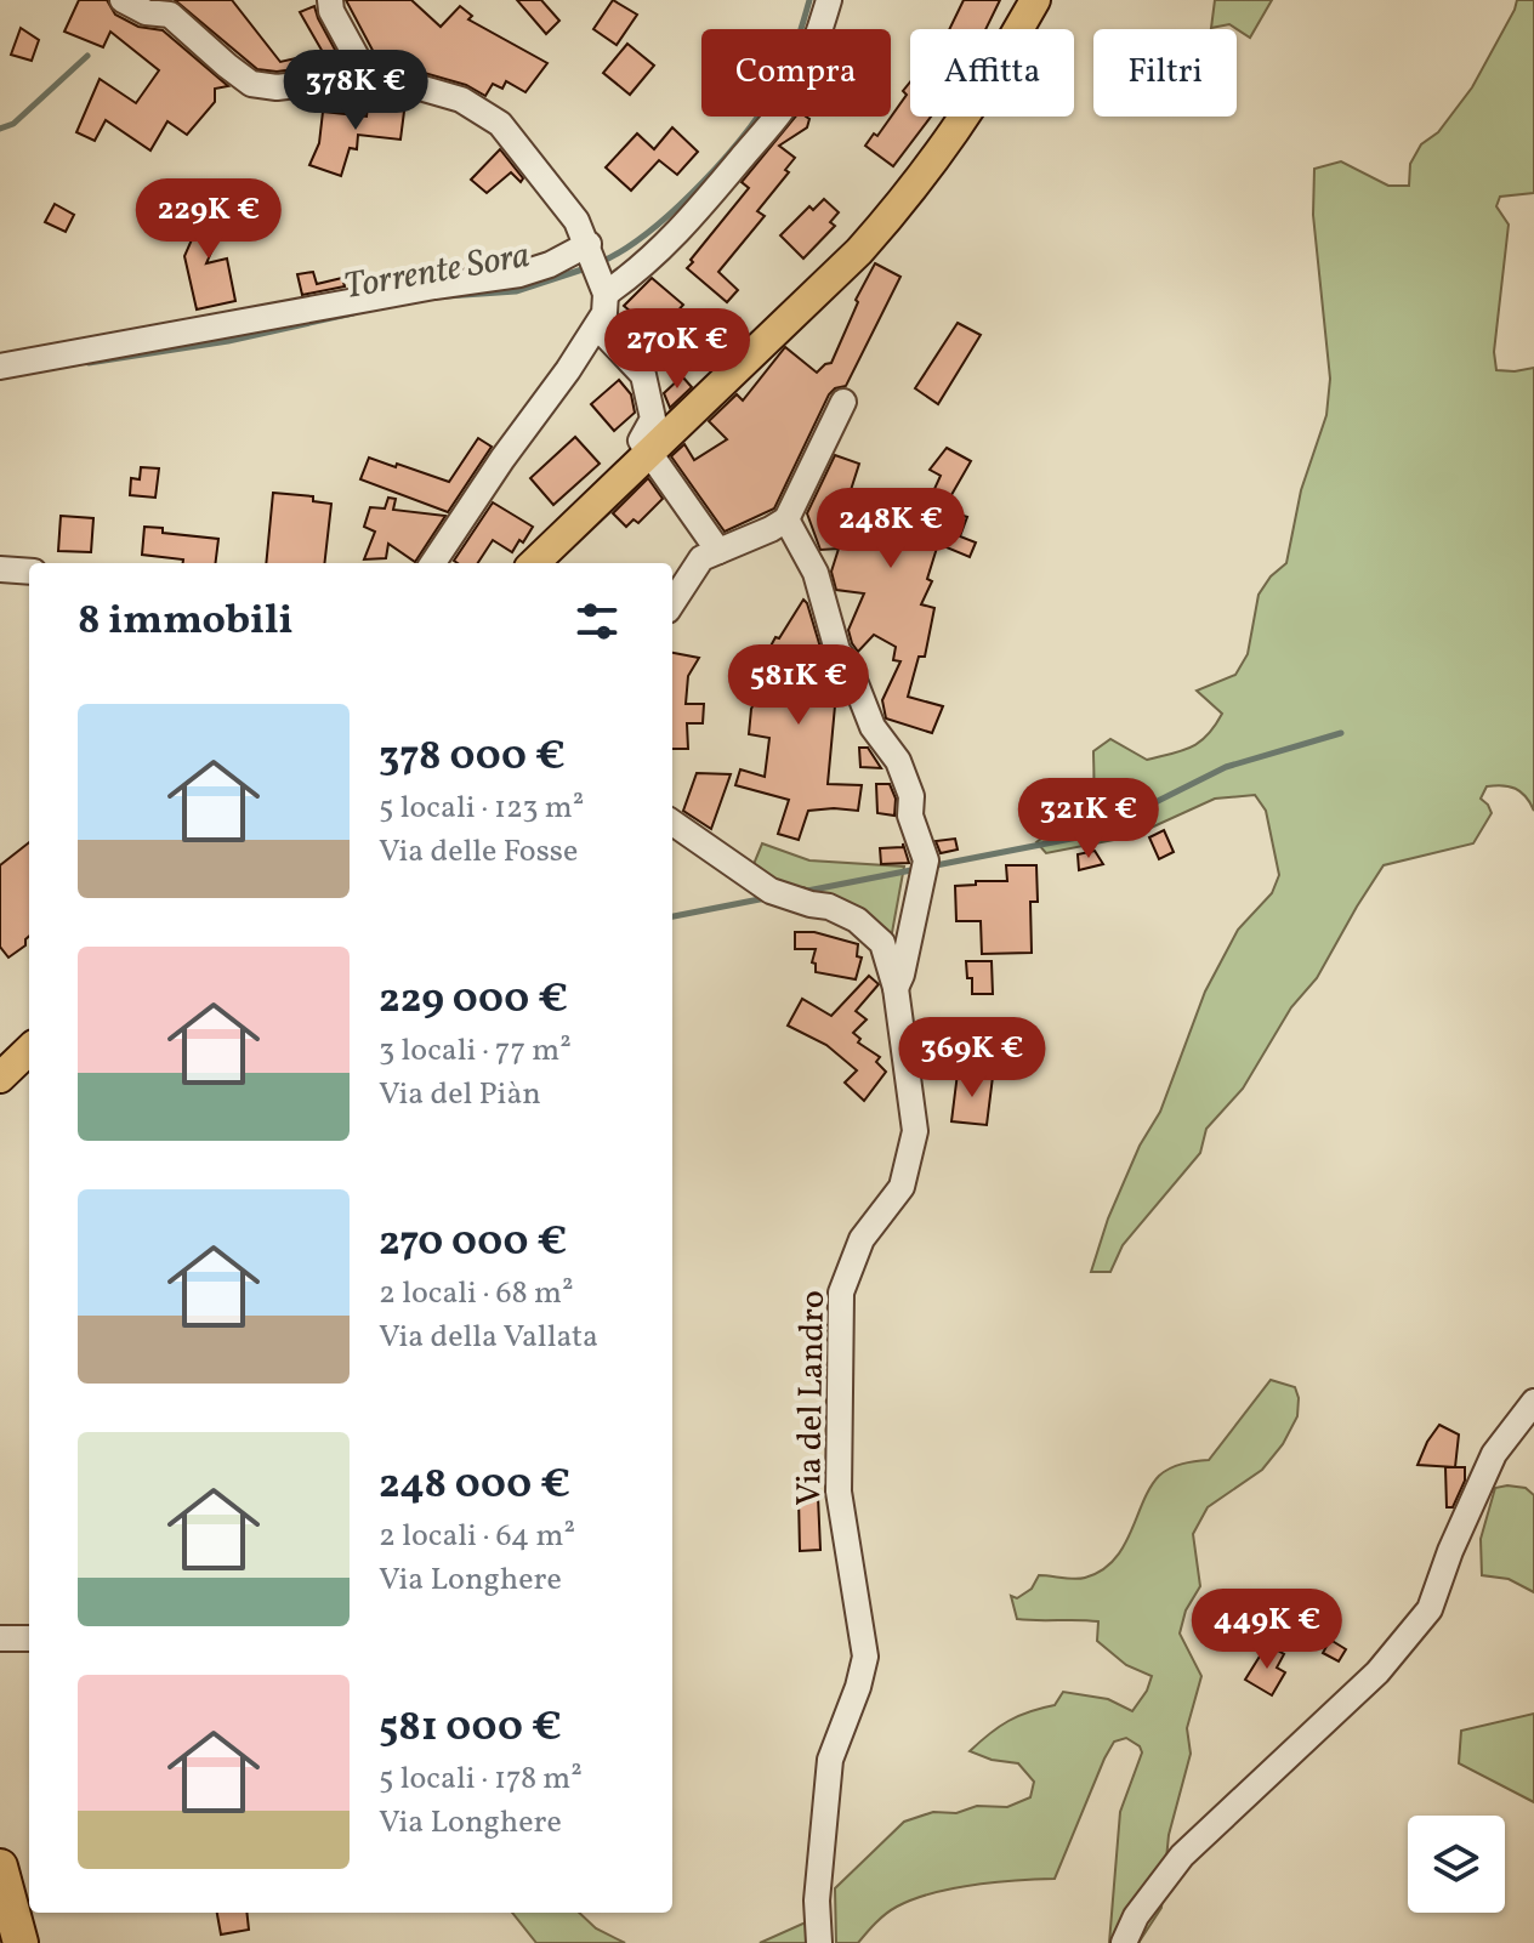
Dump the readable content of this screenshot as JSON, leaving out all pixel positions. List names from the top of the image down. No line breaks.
{"streets":{"street":["Via del Landro"]},"water":["Torrente Sora"],"page":{"chip":["Compra","Affitta","Filtri"],"price":["378K €","229K €","270K €","248K €","581K €","321K €","369K €","449K €"],"heading":"8 immobili","list":[{"name":"378 000 €","note":"5 locali · 123 m² · Via delle Fosse"},{"name":"229 000 €","note":"3 locali · 77 m² · Via del Piàn"},{"name":"270 000 €","note":"2 locali · 68 m² · Via della Vallata"},{"name":"248 000 €","note":"2 locali · 64 m² · Via Longhere"},{"name":"581 000 €","note":"5 locali · 178 m² · Via Longhere"}]}}
